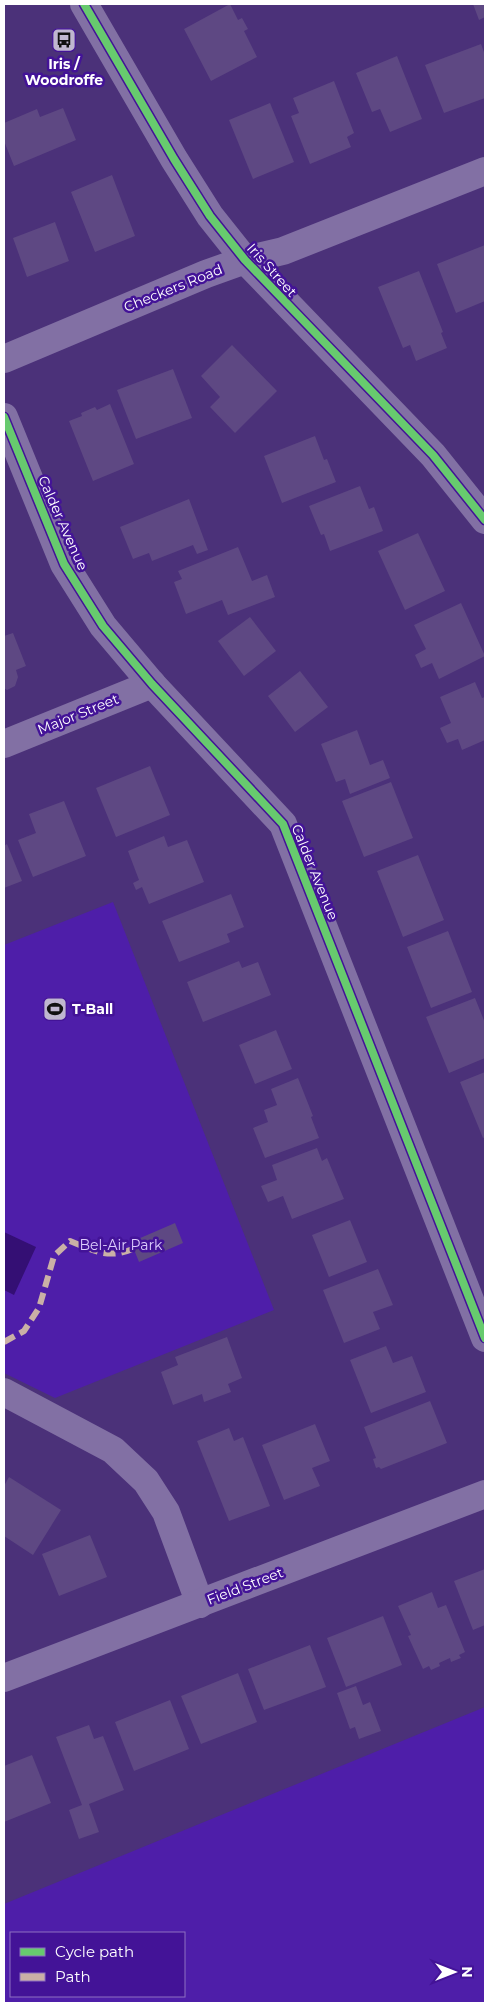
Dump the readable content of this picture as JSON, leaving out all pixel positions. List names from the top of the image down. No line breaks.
{"streets":{"street":["Iris Street","Checkers Road","Calder Avenue","Major Street","Field Street"]},"crossings":[["Iris Street","Checkers Road"],["Calder Avenue","Major Street"]],"parks":["Bel-Air Park"],"places":{"bus stop":["Iris / Woodroffe"],"sports":["T-Ball"]},"legend":["Cycle path","Path"],"north":"right"}
